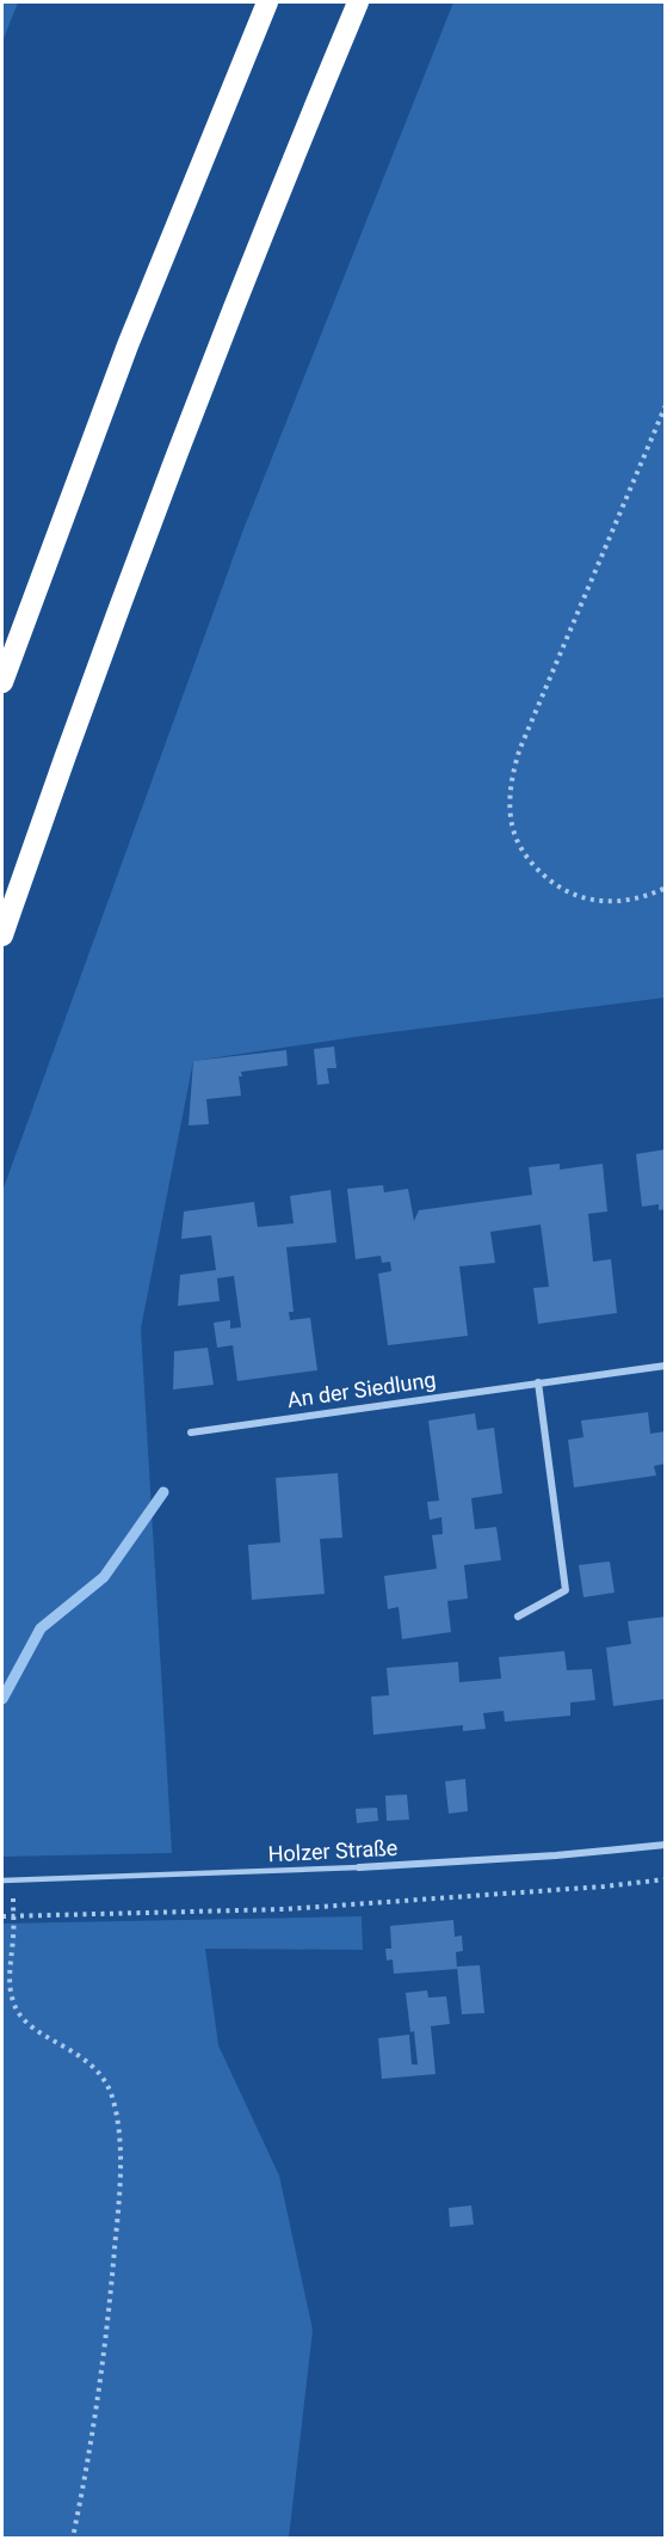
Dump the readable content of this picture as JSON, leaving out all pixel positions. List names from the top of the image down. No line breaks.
{"streets":{"street":["An der Siedlung","Holzer Straße"]}}
